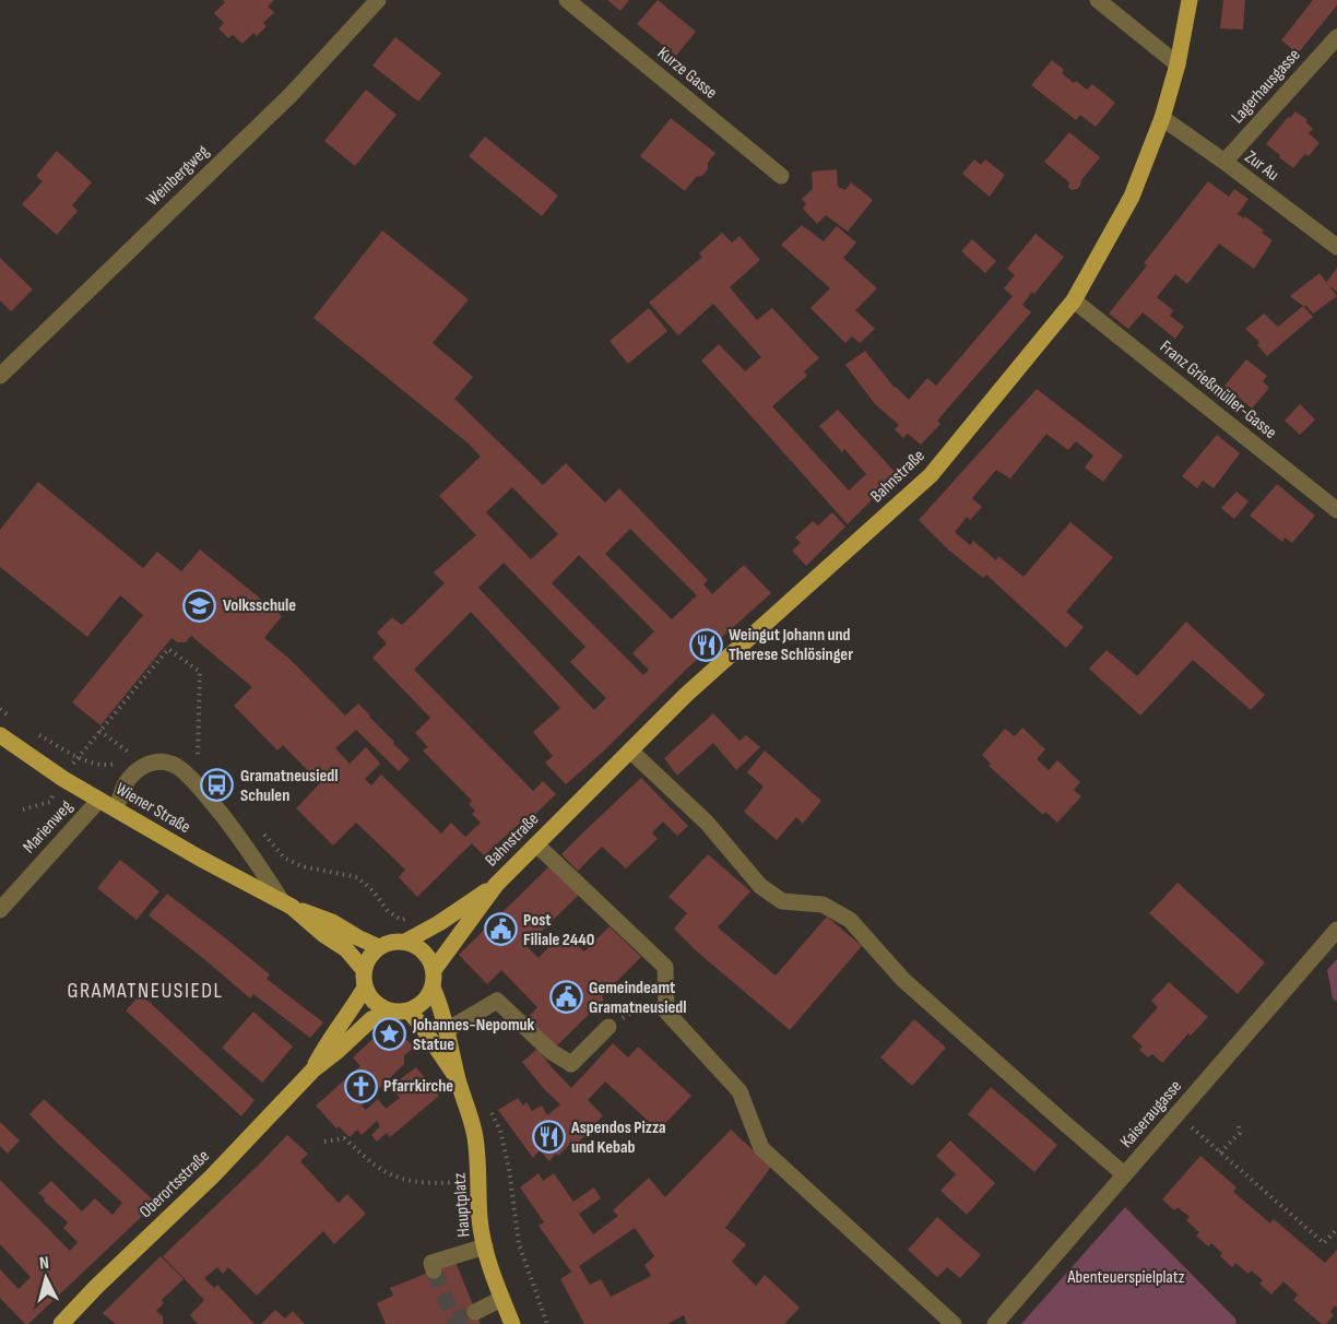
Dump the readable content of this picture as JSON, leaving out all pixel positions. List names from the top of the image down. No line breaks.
{"streets":{"main road":["Bahnstraße","Wiener Straße","Oberortsstraße","Hauptplatz"],"street":["Kurze Gasse","Lagerhausgasse","Zur Au","Weinbergweg","Franz Grießmüller-Gasse","Marienweg","Kaiseraugasse"]},"crossings":[["Lagerhausgasse","Zur Au"],["Zur Au","Bahnstraße"],["Franz Grießmüller-Gasse","Bahnstraße"],["Bahnstraße","Wiener Straße"],["Bahnstraße","Oberortsstraße"],["Bahnstraße","Hauptplatz"],["Wiener Straße","Marienweg"],["Wiener Straße","Oberortsstraße"],["Wiener Straße","Hauptplatz"],["Oberortsstraße","Hauptplatz"]],"districts":["GRAMATNEUSIEDL"],"parks":["Abenteuerspielplatz"],"places":{"school or university":["Volksschule"],"restaurant":["Weingut Johann und Therese Schlösinger","Aspendos Pizza und Kebab"],"bus stop":["Gramatneusiedl Schulen"],"public building":["Post Filiale 2440","Gemeindeamt Gramatneusiedl"],"place":["Johannes-Nepomuk Statue"],"church":["Pfarrkirche"]},"north":"top"}
